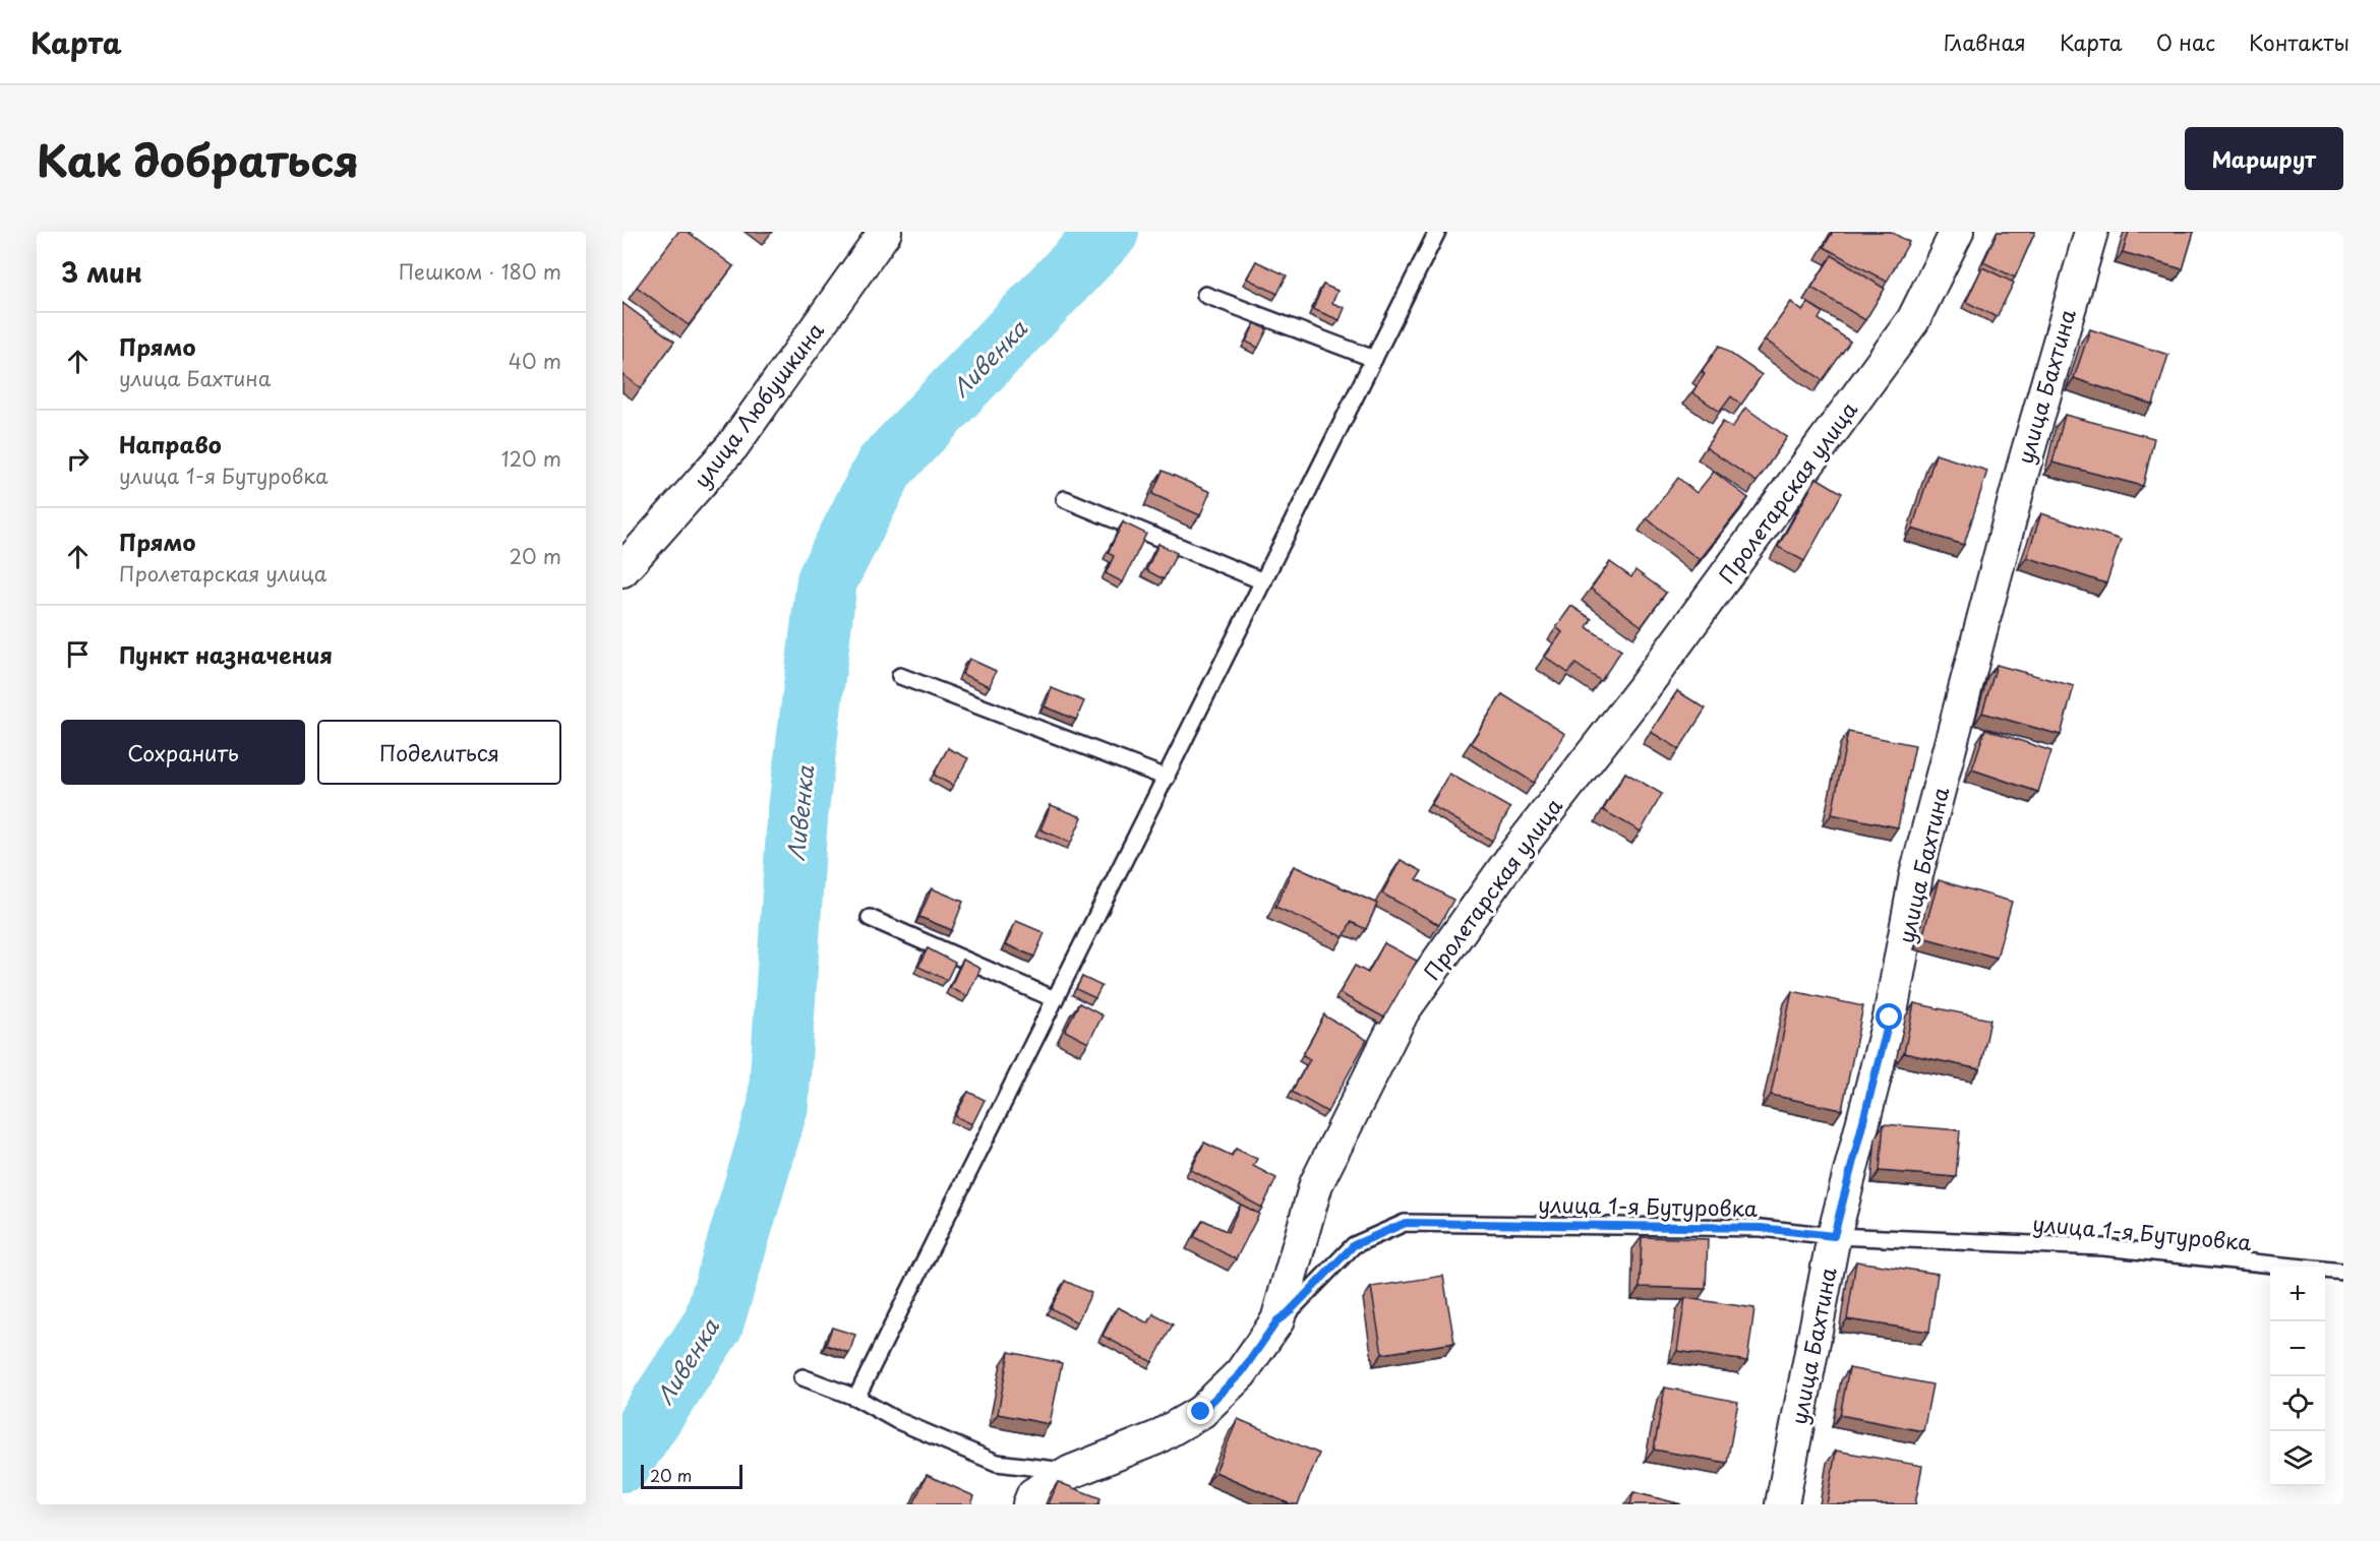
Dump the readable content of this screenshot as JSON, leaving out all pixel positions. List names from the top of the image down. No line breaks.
{"streets":{"street":["улица Бахтина","улица Любушкина","Пролетарская улица"],"lane":["улица 1-я Бутуровка"]},"crossings":[["улица Бахтина","улица 1-я Бутуровка"],["Пролетарская улица","улица 1-я Бутуровка"]],"water":["Ливенка"],"scale_bar":"20 m","page":{"header":"Карта","nav":["Главная","Карта","О нас","Контакты"],"title":"Как добраться","buttons":["Маршрут",["Сохранить","Поделиться"]],"heading":["3 мин","Пешком · 180 m"],"list":[["Прямо","улица Бахтина","40 m"],["Направо","улица 1-я Бутуровка","120 m"],["Прямо","Пролетарская улица","20 m"],"Пункт назначения"],"map_buttons":["+","−"],"scale":"20 m"}}
